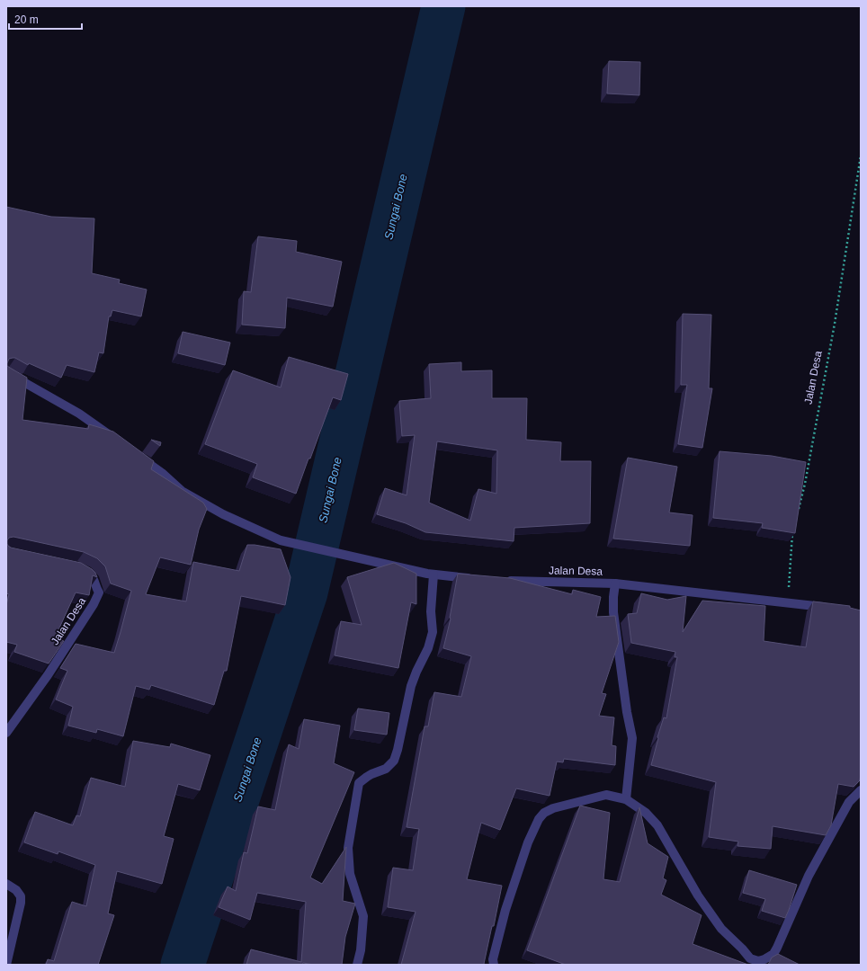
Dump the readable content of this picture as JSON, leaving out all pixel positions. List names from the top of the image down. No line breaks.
{"streets":{"street":["Jalan Desa"]},"water":["Sungai Bone"],"scale_bar":"20 m"}
